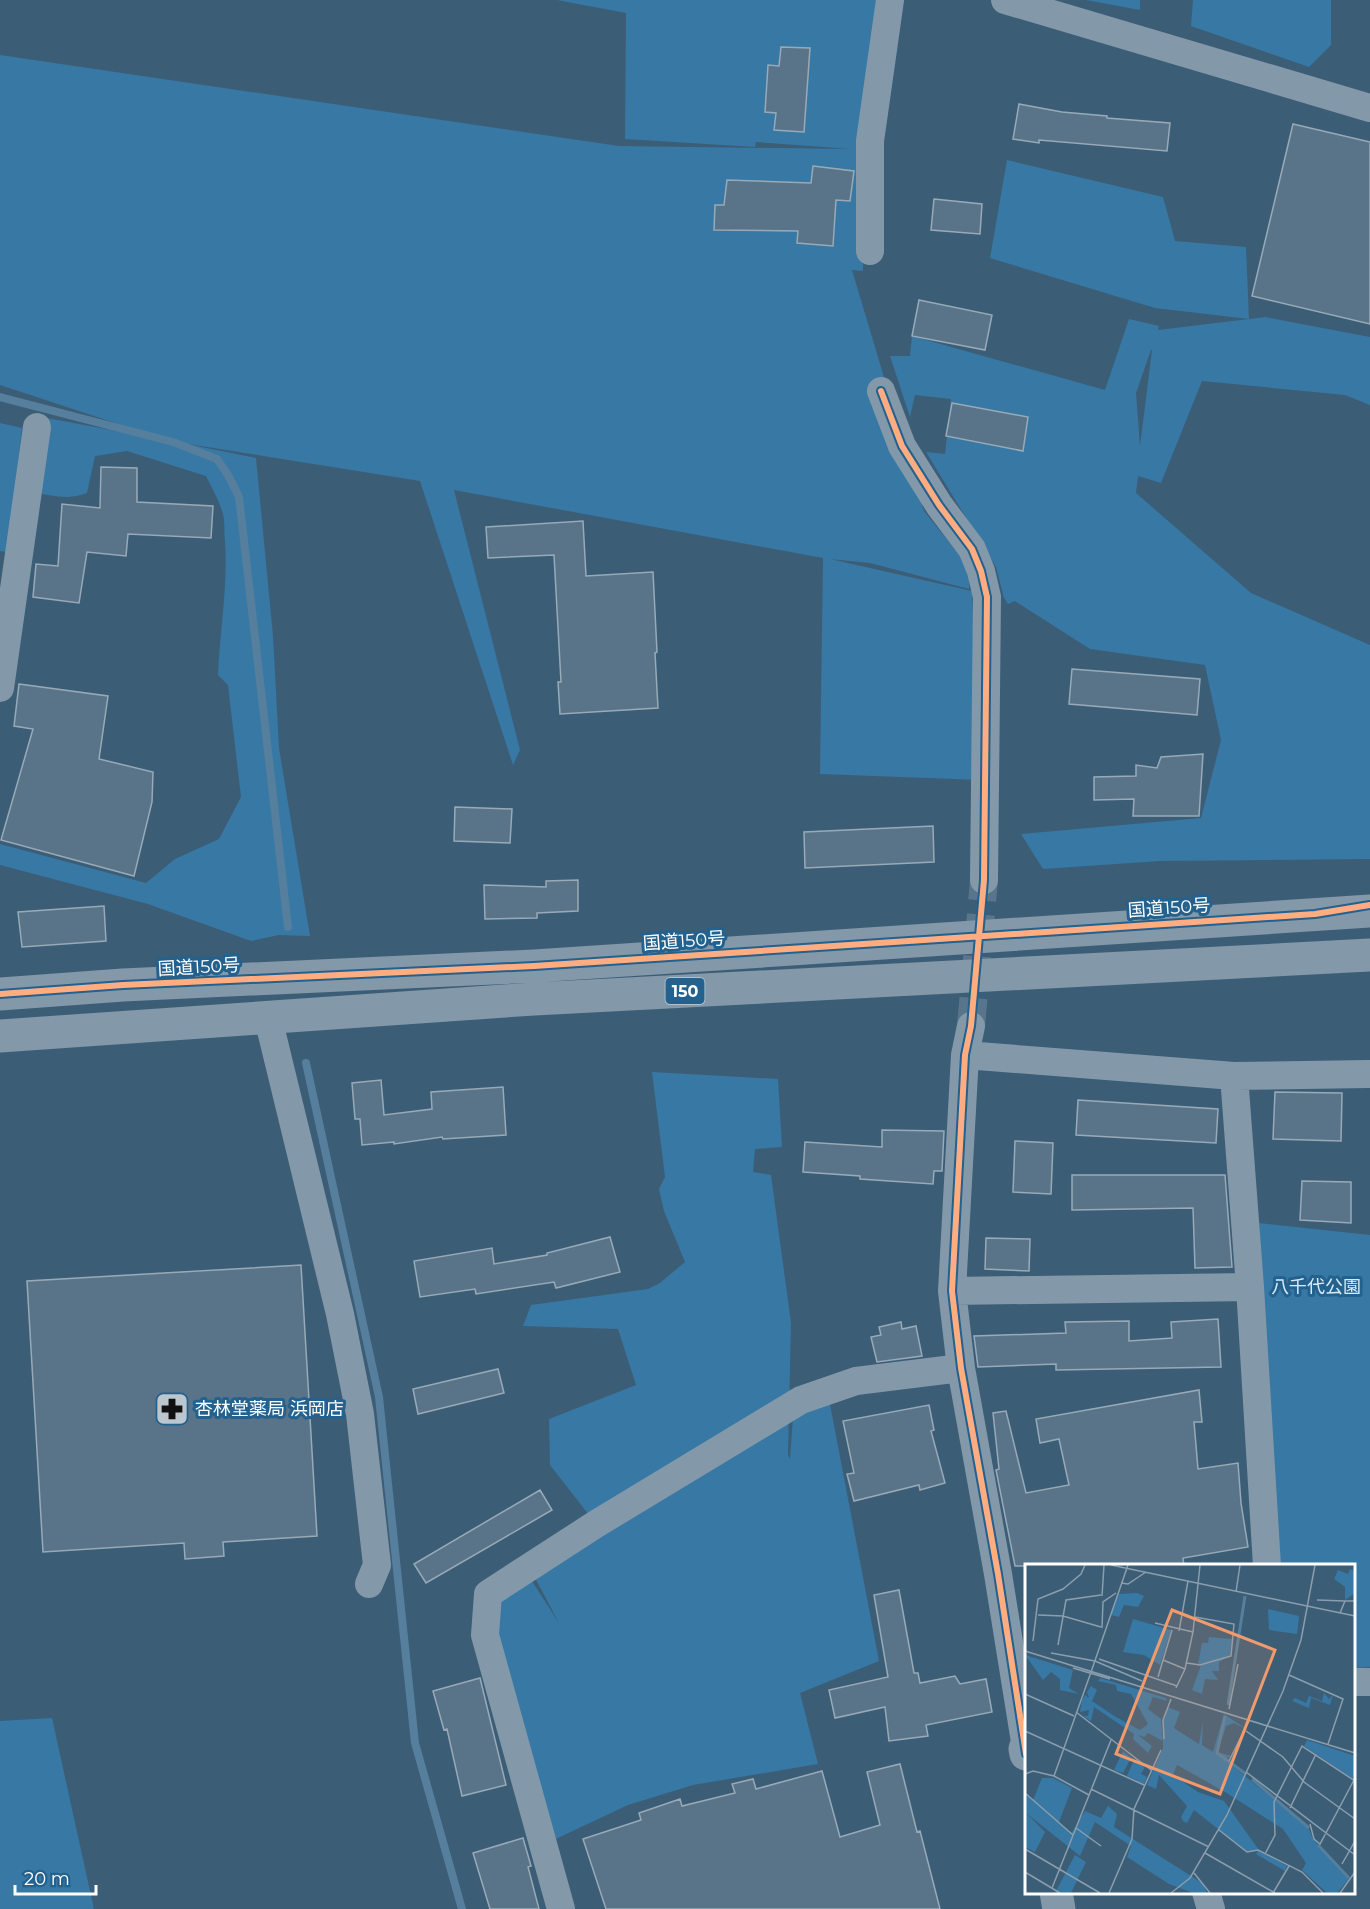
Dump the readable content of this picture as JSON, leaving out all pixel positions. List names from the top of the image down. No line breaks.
{"streets":{"highway":["国道150号","150"]},"crossings":[["国道150号","150"]],"parks":["八千代公園"],"places":{"pharmacy":["杏林堂薬局 浜岡店"]},"scale_bar":"20 m"}
